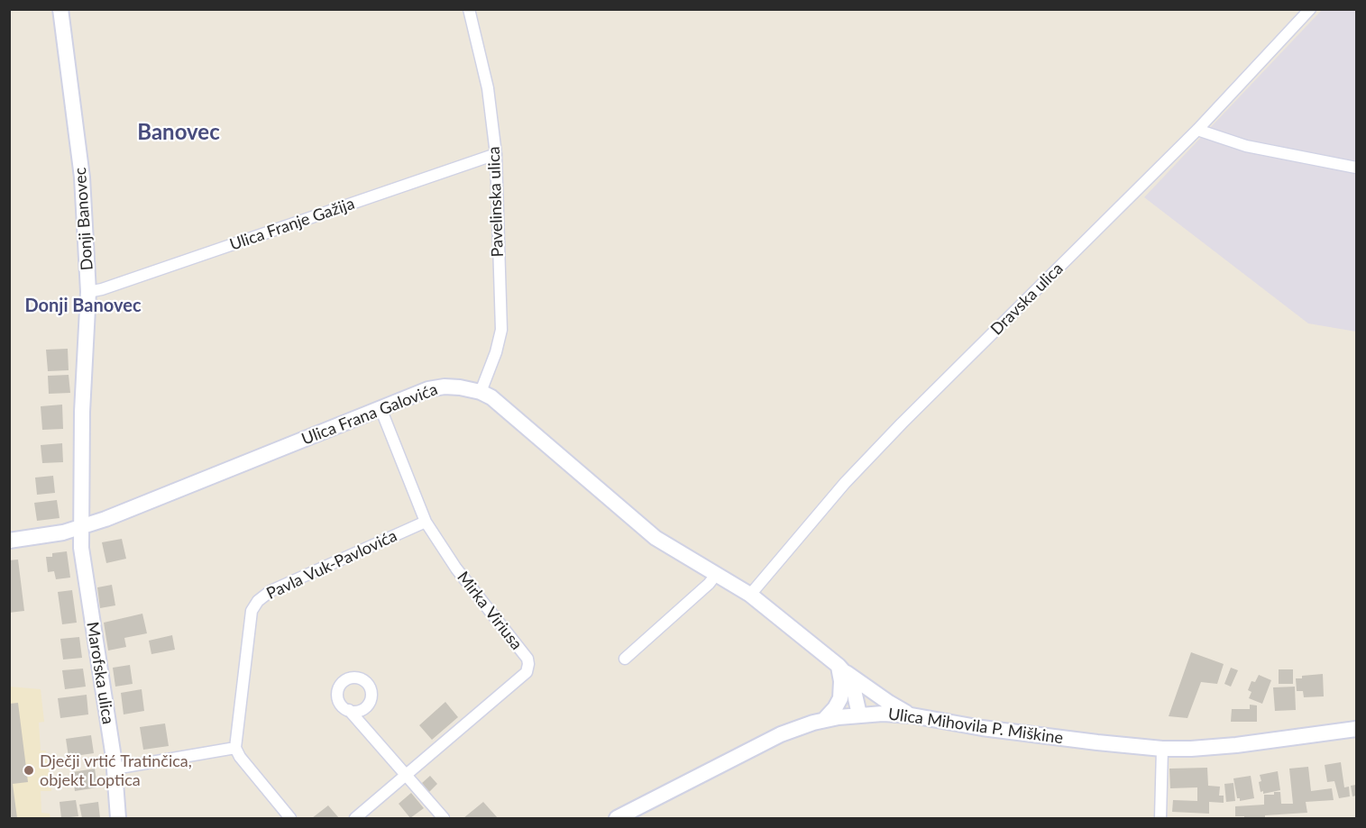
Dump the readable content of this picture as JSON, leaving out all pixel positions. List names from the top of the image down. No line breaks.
{"streets":{"main road":["Donji Banovec","Ulica Frana Galovića","Marofska ulica","Ulica Mihovila P. Miškine"],"street":["Pavelinska ulica","Ulica Franje Gažija","Dravska ulica","Pavla Vuk-Pavlovića","Mirka Viriusa"]},"crossings":[["Pavelinska ulica","Ulica Franje Gažija"],["Pavelinska ulica","Ulica Frana Galovića"],["Donji Banovec","Ulica Franje Gažija"],["Donji Banovec","Ulica Frana Galovića"],["Donji Banovec","Marofska ulica"],["Dravska ulica","Ulica Frana Galovića"],["Ulica Frana Galovića","Mirka Viriusa"],["Ulica Frana Galovića","Marofska ulica"],["Ulica Frana Galovića","Ulica Mihovila P. Miškine"],["Pavla Vuk-Pavlovića","Mirka Viriusa"]],"districts":["Banovec","Donji Banovec"],"places":["Dječji vrtić Tratinčica, objekt Loptica"]}
